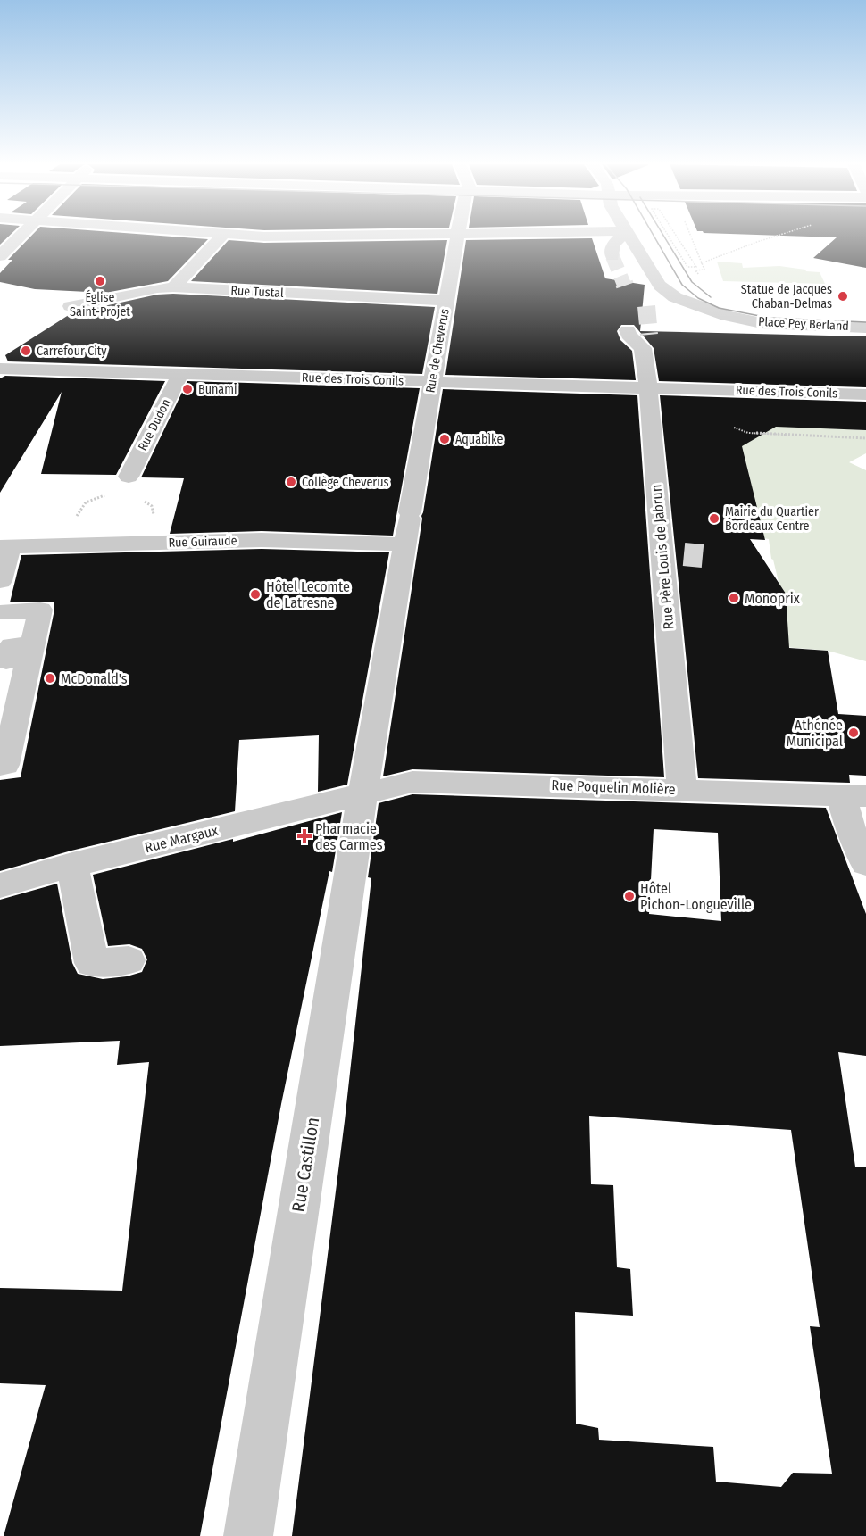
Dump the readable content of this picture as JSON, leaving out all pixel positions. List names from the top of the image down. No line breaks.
{"streets":{"street":["Rue Tustal","Place Pey Berland","Rue de Cheverus","Rue des Trois Conils","Rue Dudon","Rue Guiraude","Rue Père Louis de Jabrun","Rue Poquelin Molière","Rue Margaux","Rue Castillon"]},"crossings":[["Rue Tustal","Rue de Cheverus"],["Rue de Cheverus","Rue des Trois Conils"],["Rue de Cheverus","Rue Guiraude"],["Rue de Cheverus","Rue Poquelin Molière"],["Rue de Cheverus","Rue Margaux"],["Rue de Cheverus","Rue Castillon"],["Rue des Trois Conils","Rue Dudon"],["Rue des Trois Conils","Rue Père Louis de Jabrun"],["Rue Père Louis de Jabrun","Rue Poquelin Molière"],["Rue Poquelin Molière","Rue Margaux"],["Rue Poquelin Molière","Rue Castillon"],["Rue Margaux","Rue Castillon"]],"places":{"other":["Église Saint-Projet","Statue de Jacques Chaban-Delmas","Carrefour City","Bunami","Aquabike","Collège Cheverus","Mairie du Quartier Bordeaux Centre","Hôtel Lecomte de Latresne","Monoprix","McDonald's","Athénée Municipal","Hôtel Pichon-Longueville"],"health":["Pharmacie des Carmes"]}}
